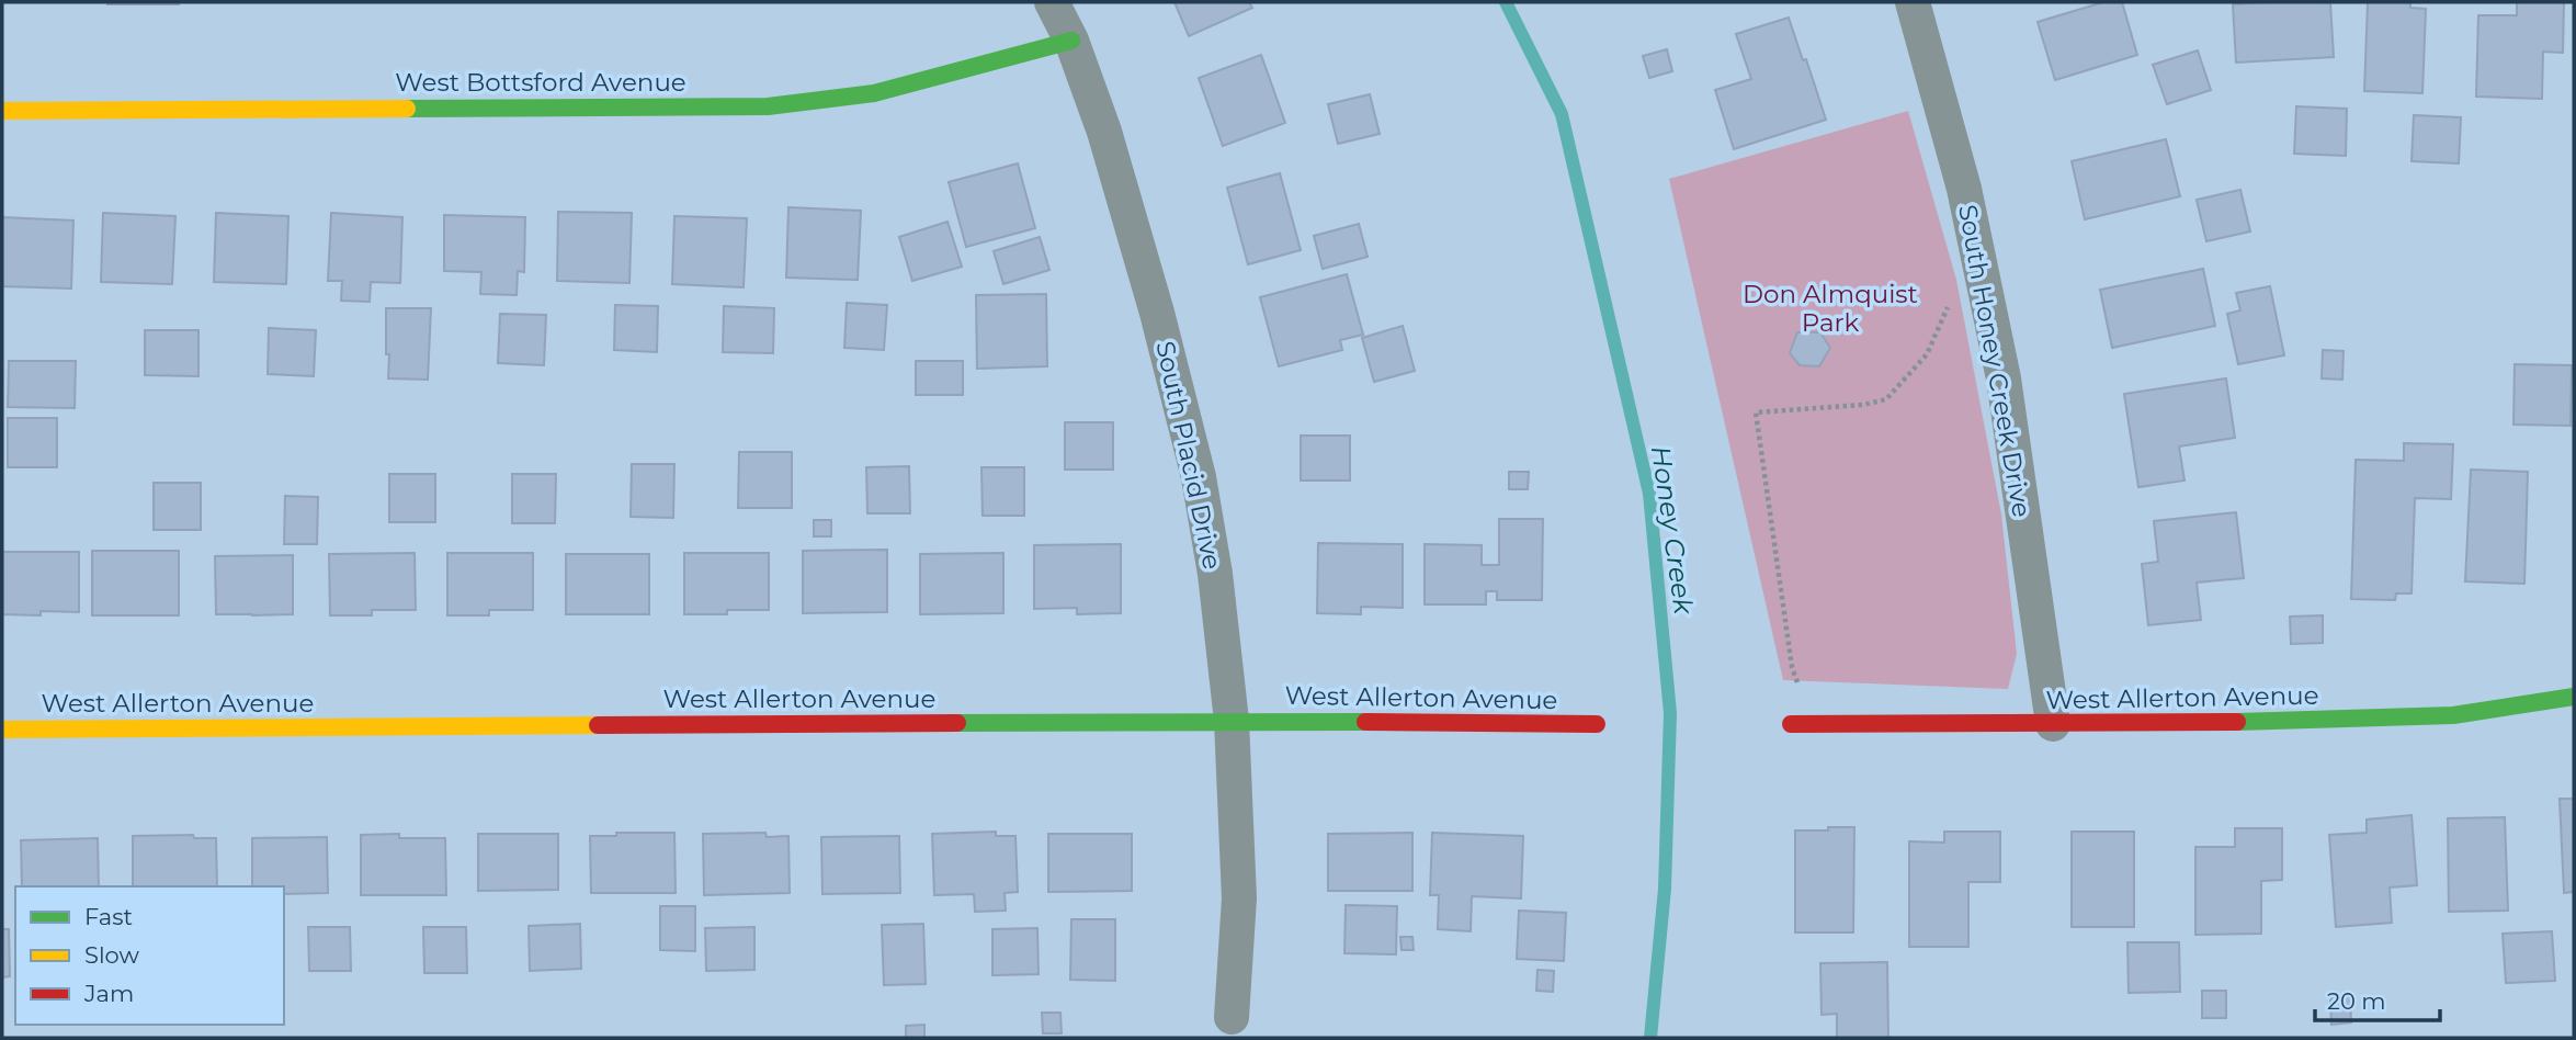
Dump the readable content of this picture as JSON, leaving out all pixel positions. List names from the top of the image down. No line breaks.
{"streets":{"street":["West Bottsford Avenue","South Honey Creek Drive","South Placid Drive","West Allerton Avenue"]},"crossings":[["West Bottsford Avenue","South Placid Drive"],["South Honey Creek Drive","West Allerton Avenue"],["South Placid Drive","West Allerton Avenue"]],"water":["Honey Creek"],"parks":["Don Almquist Park"],"legend":["Fast","Slow","Jam"],"scale_bar":"20 m"}
